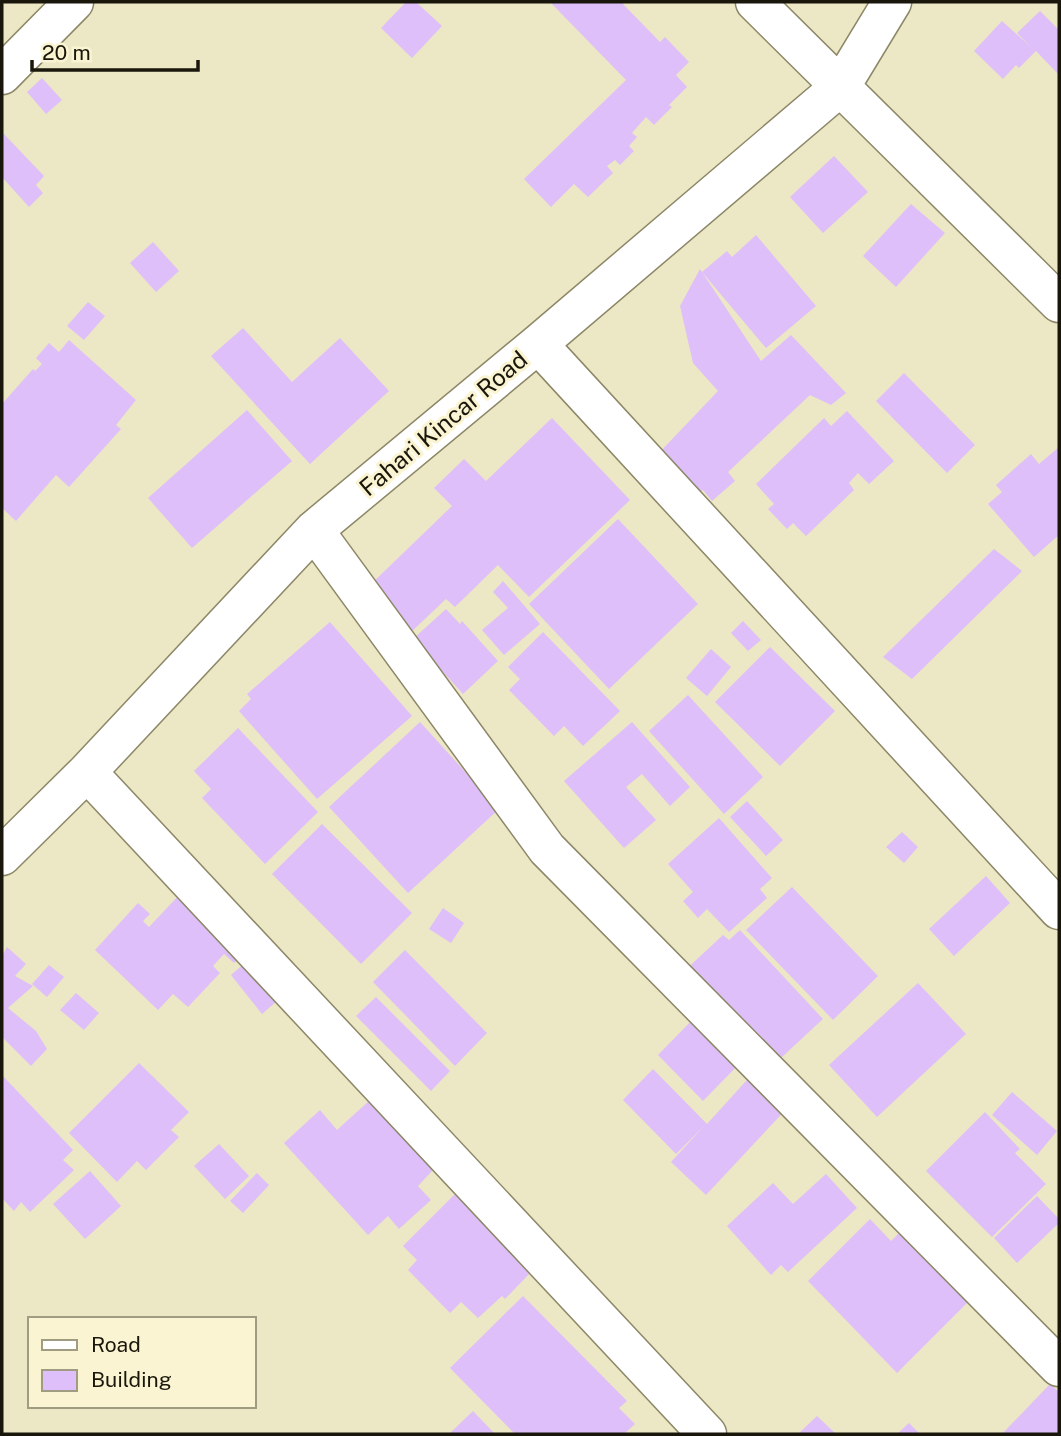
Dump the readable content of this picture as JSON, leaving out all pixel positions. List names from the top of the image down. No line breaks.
{"streets":{"street":["Fahari Kincar Road"]},"legend":["Road","Building"],"scale_bar":"20 m"}
